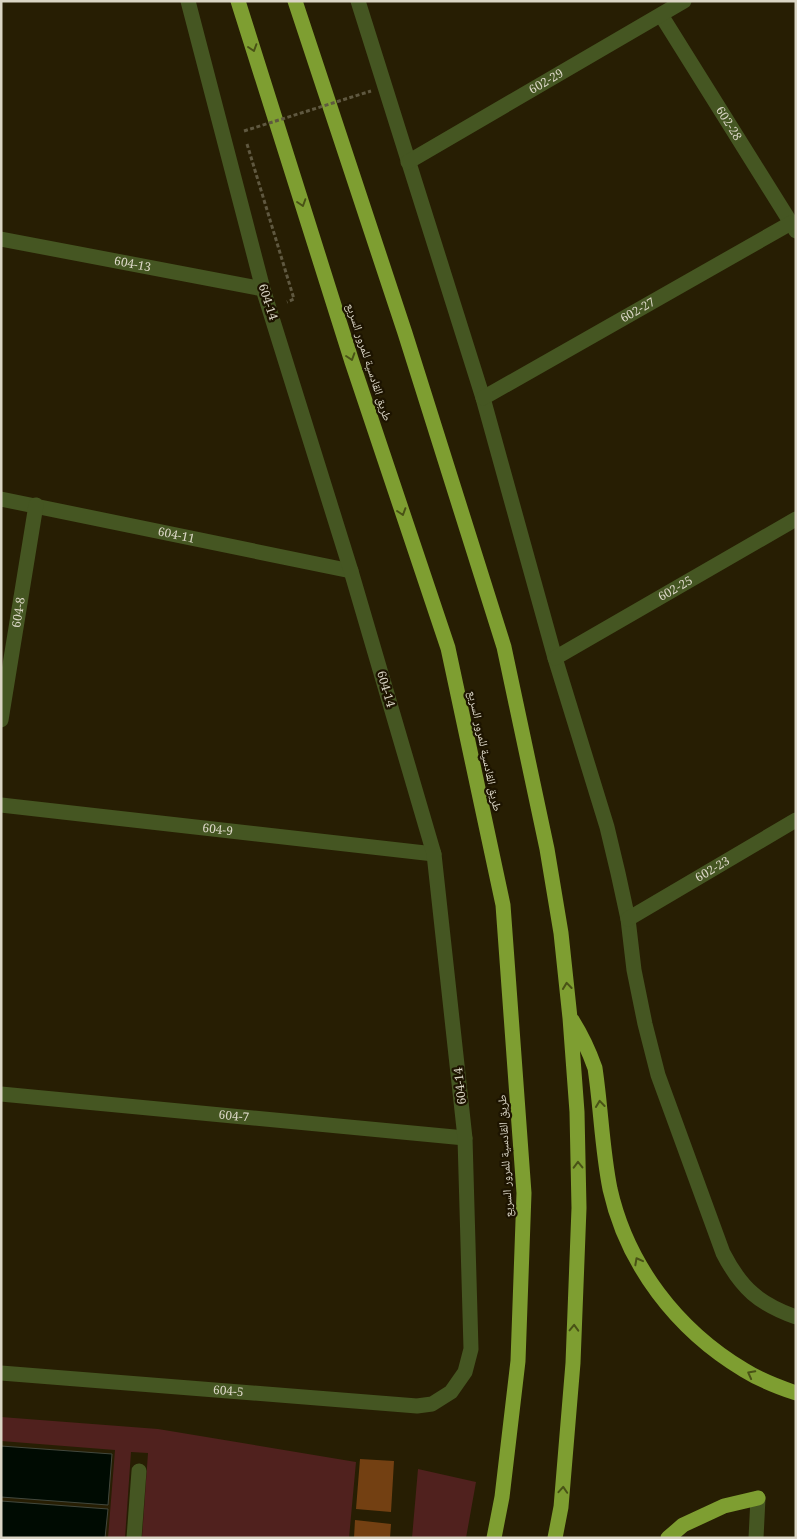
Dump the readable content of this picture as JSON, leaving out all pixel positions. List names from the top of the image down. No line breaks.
{"streets":{"highway":["طريق القادسية للمرور السريع"],"street":["602-29","602-28","604-13","604-14","602-27","604-11","602-25","604-8","604-9","602-23","604-7","604-5"]},"crossings":[["602-29","602-28"],["602-28","602-27"],["604-13","604-14"],["604-14","604-11"],["604-14","604-9"],["604-14","604-7"],["604-14","604-5"],["604-11","604-8"]]}
